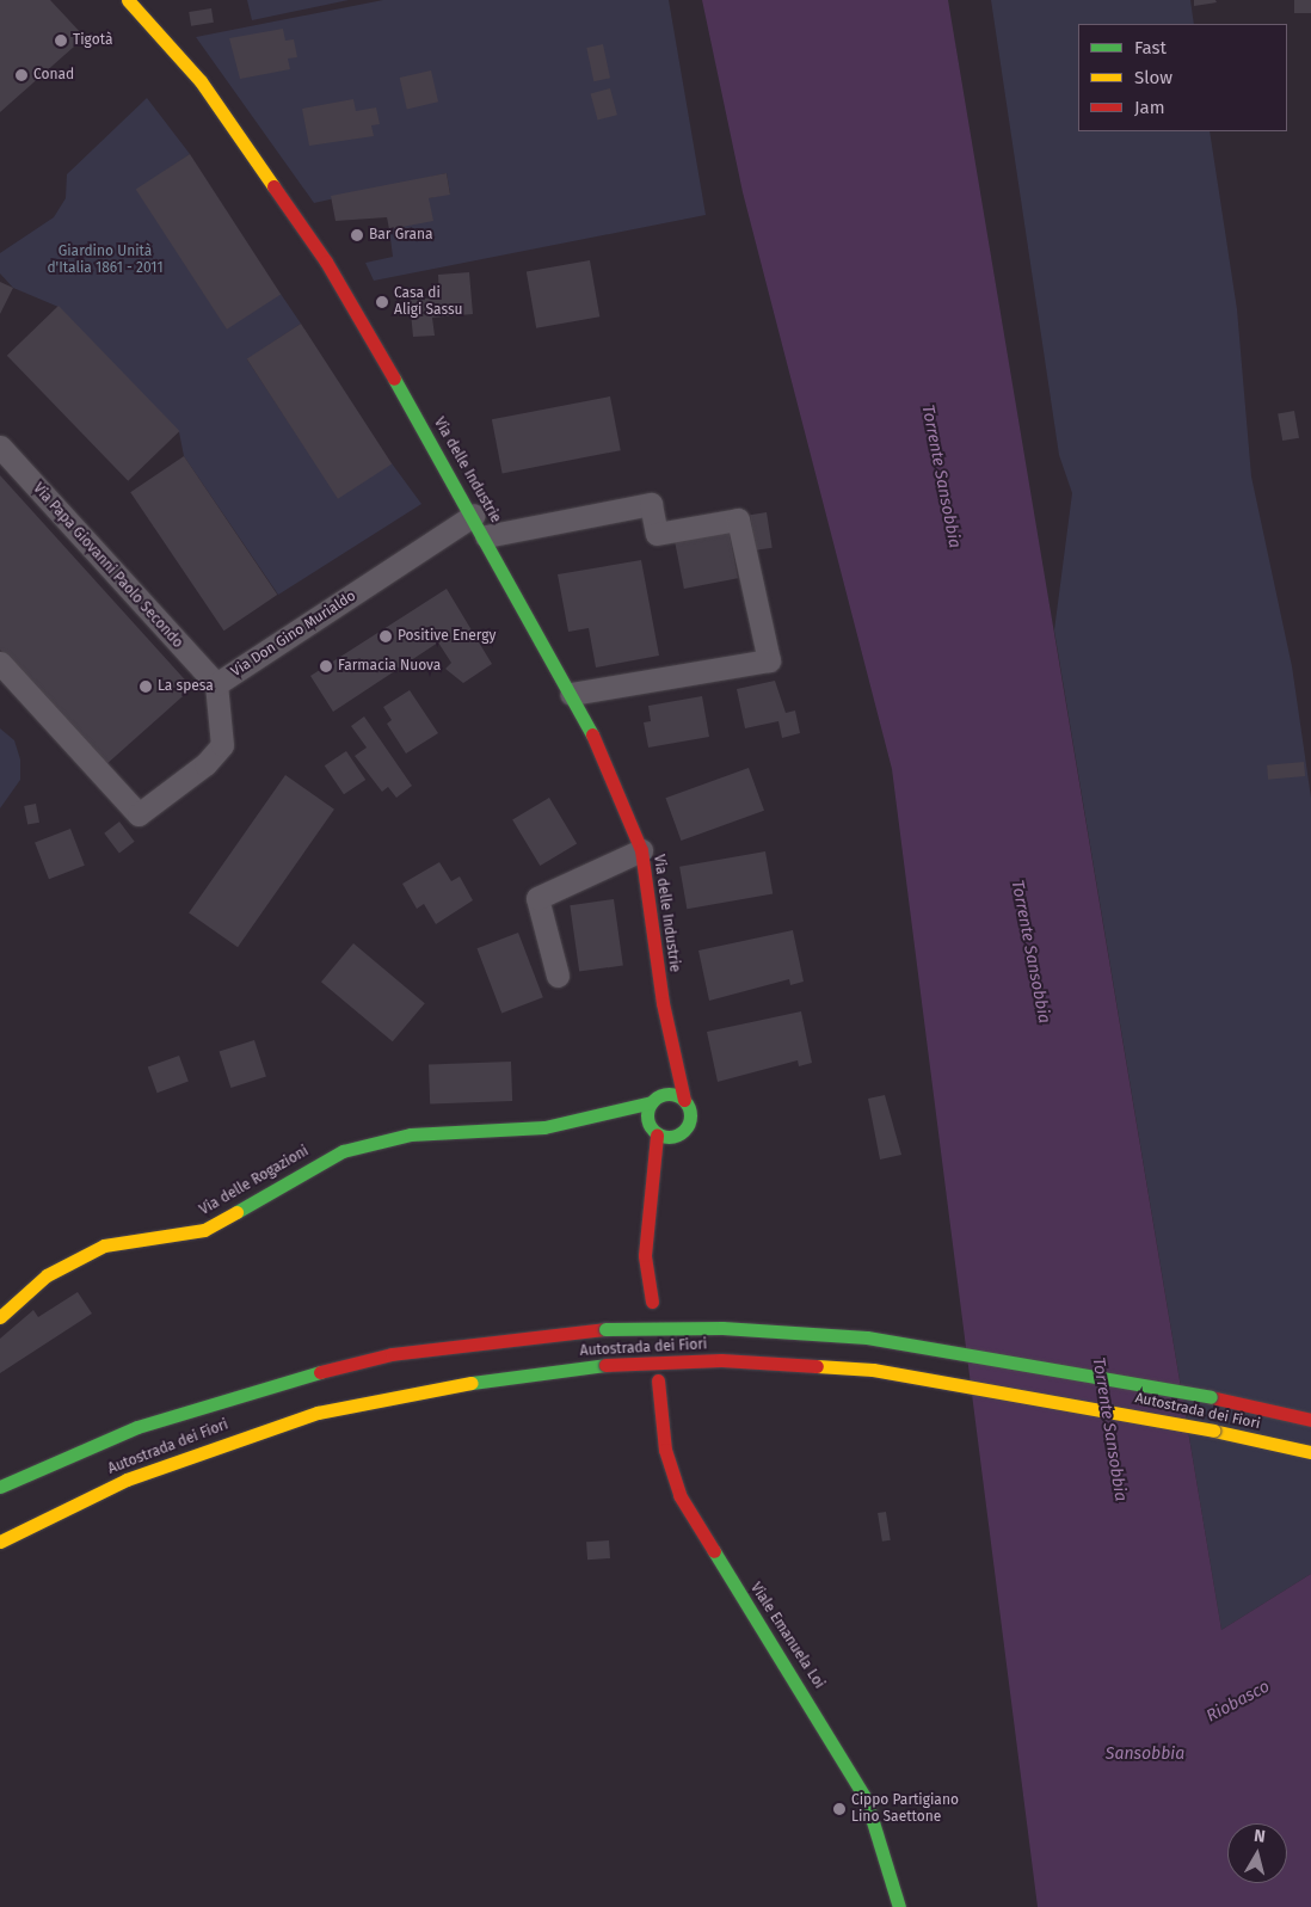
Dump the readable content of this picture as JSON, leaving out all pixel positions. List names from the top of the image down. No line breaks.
{"streets":{"main road":["Via delle Industrie","Via delle Rogazioni","Autostrada dei Fiori","Viale Emanuela Loi"],"street":["Via Papa Giovanni Paolo Secondo","Via Don Gino Murialdo"]},"crossings":[["Via delle Industrie","Via Don Gino Murialdo"],["Via delle Industrie","Via delle Rogazioni"],["Via Papa Giovanni Paolo Secondo","Via Don Gino Murialdo"]],"water":["Torrente Sansobbia","Riobasco","Sansobbia"],"parks":["Giardino Unità d'Italia 1861 - 2011"],"places":["Tigotà","Conad","Bar Grana","Casa di Aligi Sassu","Positive Energy","Farmacia Nuova","La spesa","Cippo Partigiano Lino Saettone"],"legend":["Fast","Slow","Jam"],"north":"top"}
